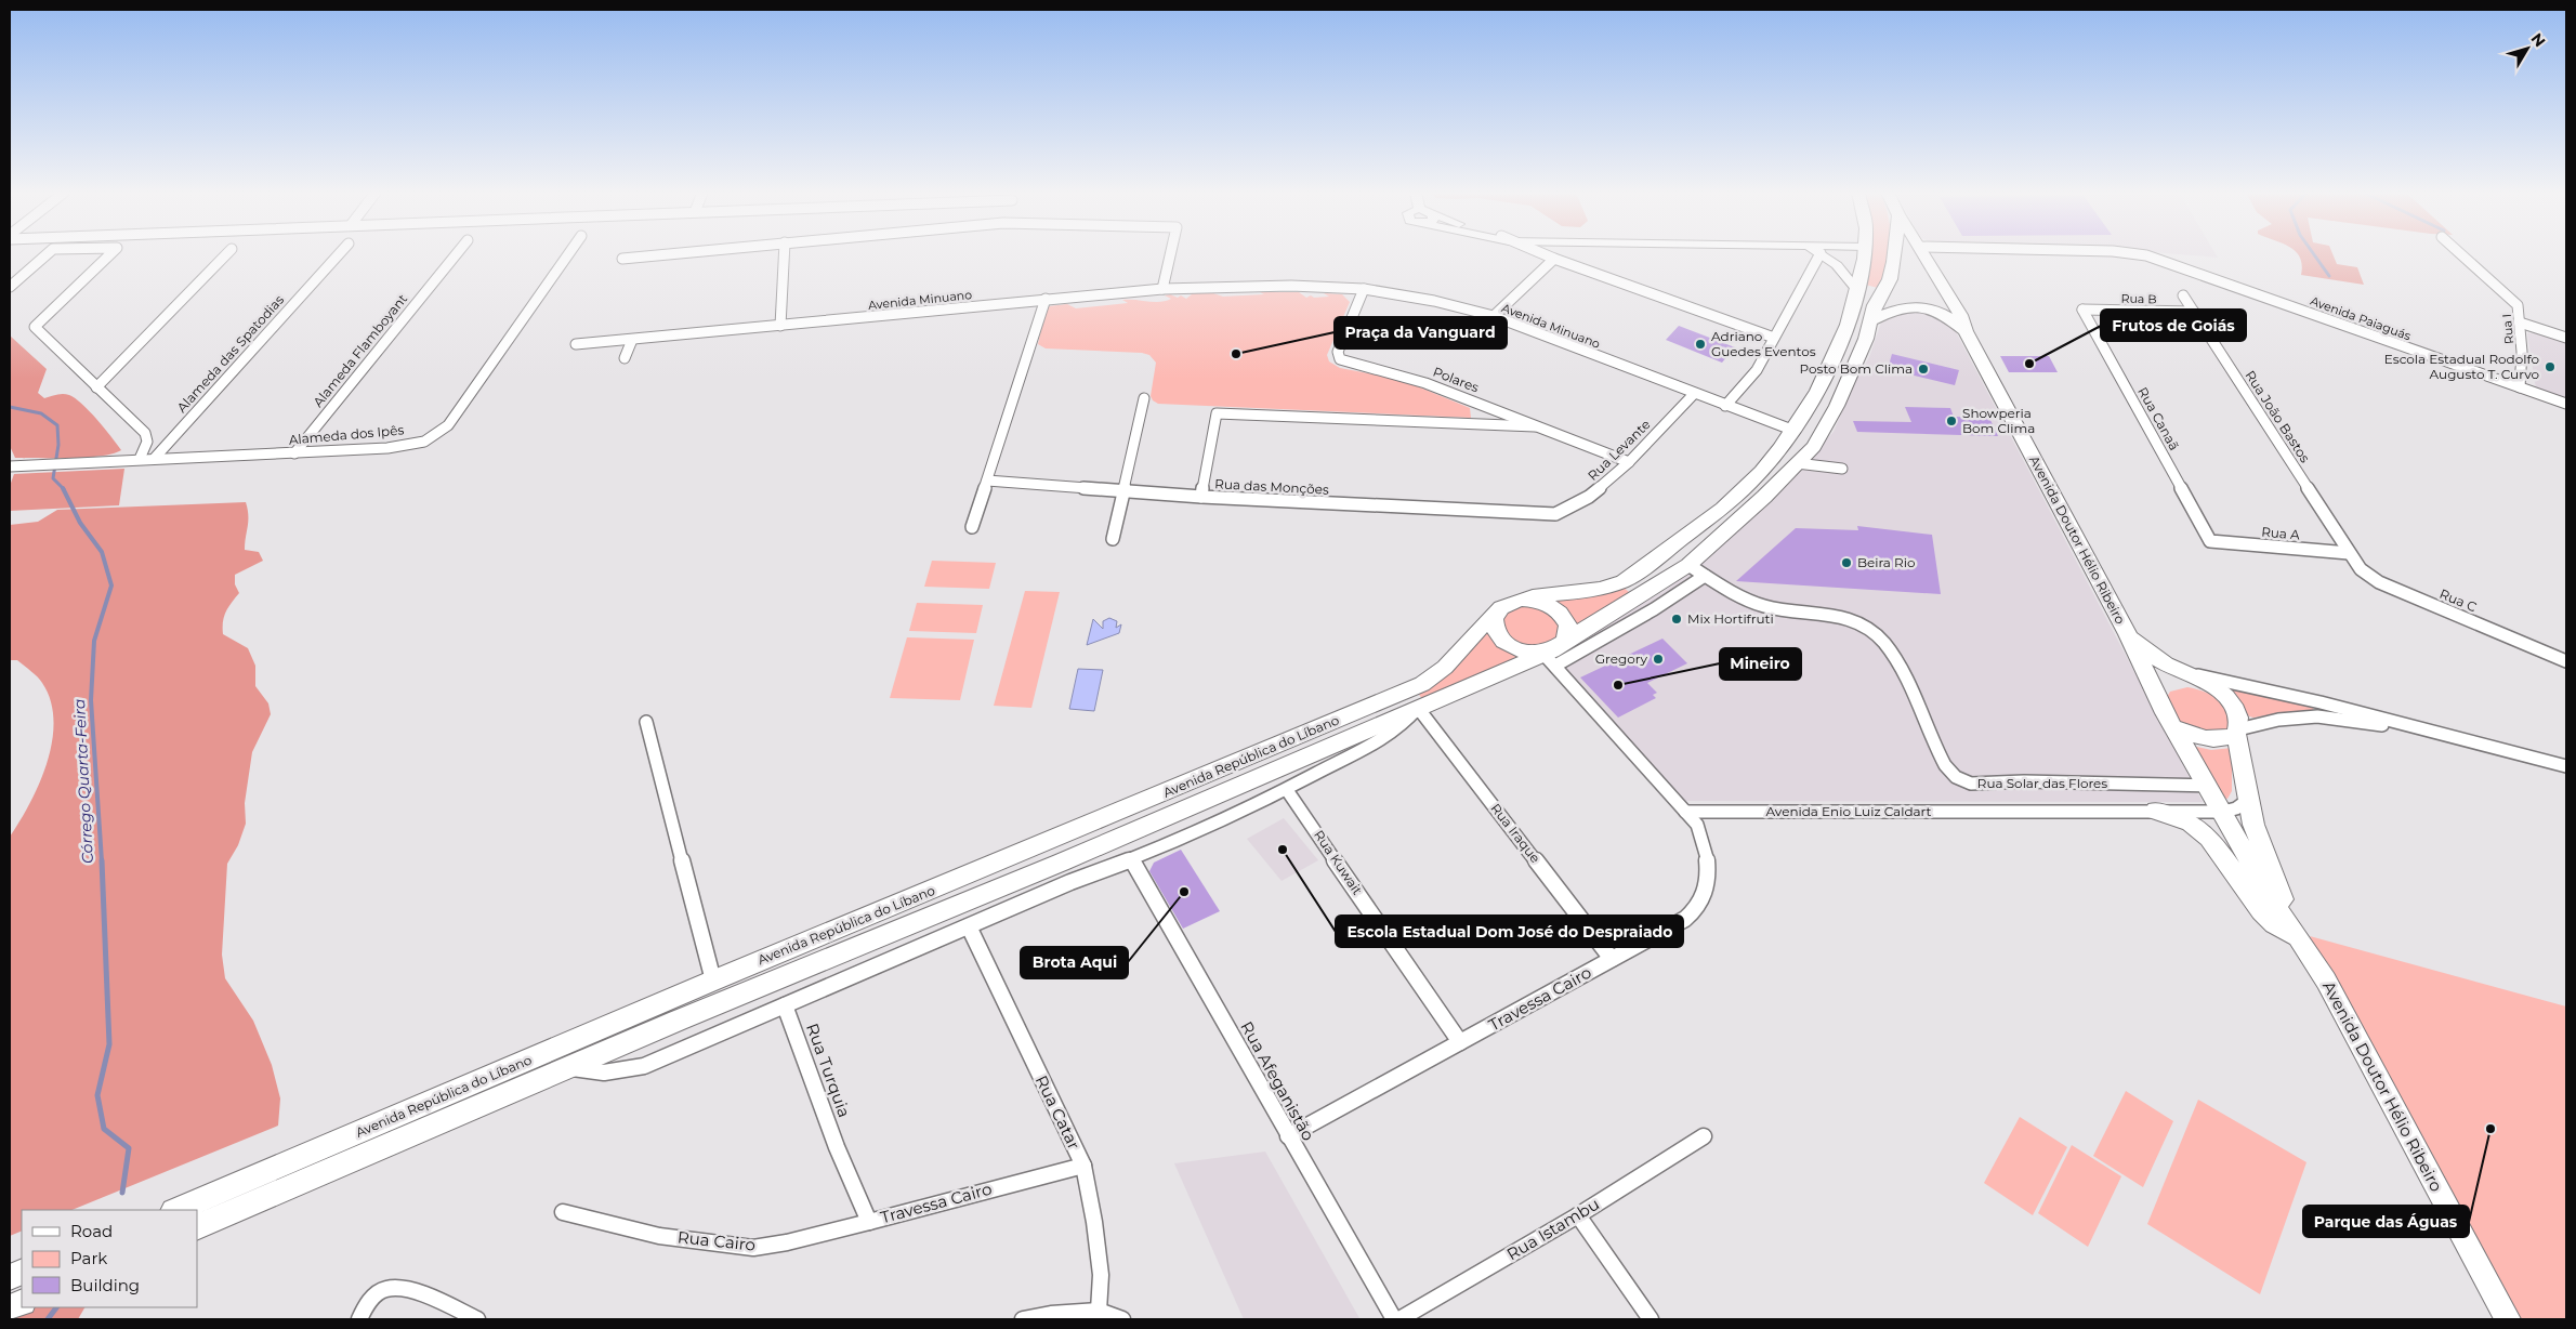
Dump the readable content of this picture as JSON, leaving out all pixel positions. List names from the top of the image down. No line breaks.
{"streets":{"main road":["Avenida Doutor Hélio Ribeiro","Avenida República do Líbano"],"street":["Rua B","Avenida Minuano","Avenida Paiaguás","Rua I","Alameda Flamboyant","Alameda das Spatodias","Polares","Rua João Bastos","Rua Canaã","Alameda dos Ipês","Rua Levante","Rua das Monções","Rua A","Rua C","Rua Solar das Flores","Avenida Enio Luiz Caldart","Rua Iraque","Rua Kuwait","Travessa Cairo","Rua Turquia","Rua Afeganistão","Rua Catar","Rua Istambu","Rua Cairo"]},"crossings":[["Rua B","Rua João Bastos"],["Rua B","Rua Canaã"],["Avenida Minuano","Polares"],["Avenida Minuano","Rua Levante"],["Avenida Minuano","Avenida República do Líbano"],["Avenida Paiaguás","Rua I"],["Alameda Flamboyant","Alameda dos Ipês"],["Alameda das Spatodias","Alameda dos Ipês"],["Polares","Rua Levante"],["Rua João Bastos","Rua A"],["Rua João Bastos","Rua C"],["Rua Canaã","Rua A"],["Rua Levante","Rua das Monções"],["Rua A","Rua C"],["Avenida Doutor Hélio Ribeiro","Rua Solar das Flores"],["Avenida Doutor Hélio Ribeiro","Avenida Enio Luiz Caldart"],["Avenida República do Líbano","Rua Solar das Flores"],["Avenida República do Líbano","Rua Iraque"],["Avenida República do Líbano","Rua Kuwait"],["Avenida República do Líbano","Rua Turquia"],["Avenida República do Líbano","Rua Afeganistão"],["Avenida República do Líbano","Rua Catar"],["Avenida Enio Luiz Caldart","Travessa Cairo"],["Rua Iraque","Travessa Cairo"],["Rua Kuwait","Travessa Cairo"],["Travessa Cairo","Rua Turquia"],["Travessa Cairo","Rua Afeganistão"],["Travessa Cairo","Rua Catar"],["Travessa Cairo","Rua Cairo"]],"water":["Córrego Quarta-Feira"],"places":["Adriano Guedes Eventos","Praça da Vanguard","Frutos de Goiás","Escola Estadual Rodolfo Augusto T. Curvo","Posto Bom Clima","Showperia Bom Clima","Beira Rio","Mix Hortifruti","Gregory","Mineiro","Escola Estadual Dom José do Despraiado","Brota Aqui","Parque das Águas"],"legend":["Road","Park","Building"],"north":"top right"}
